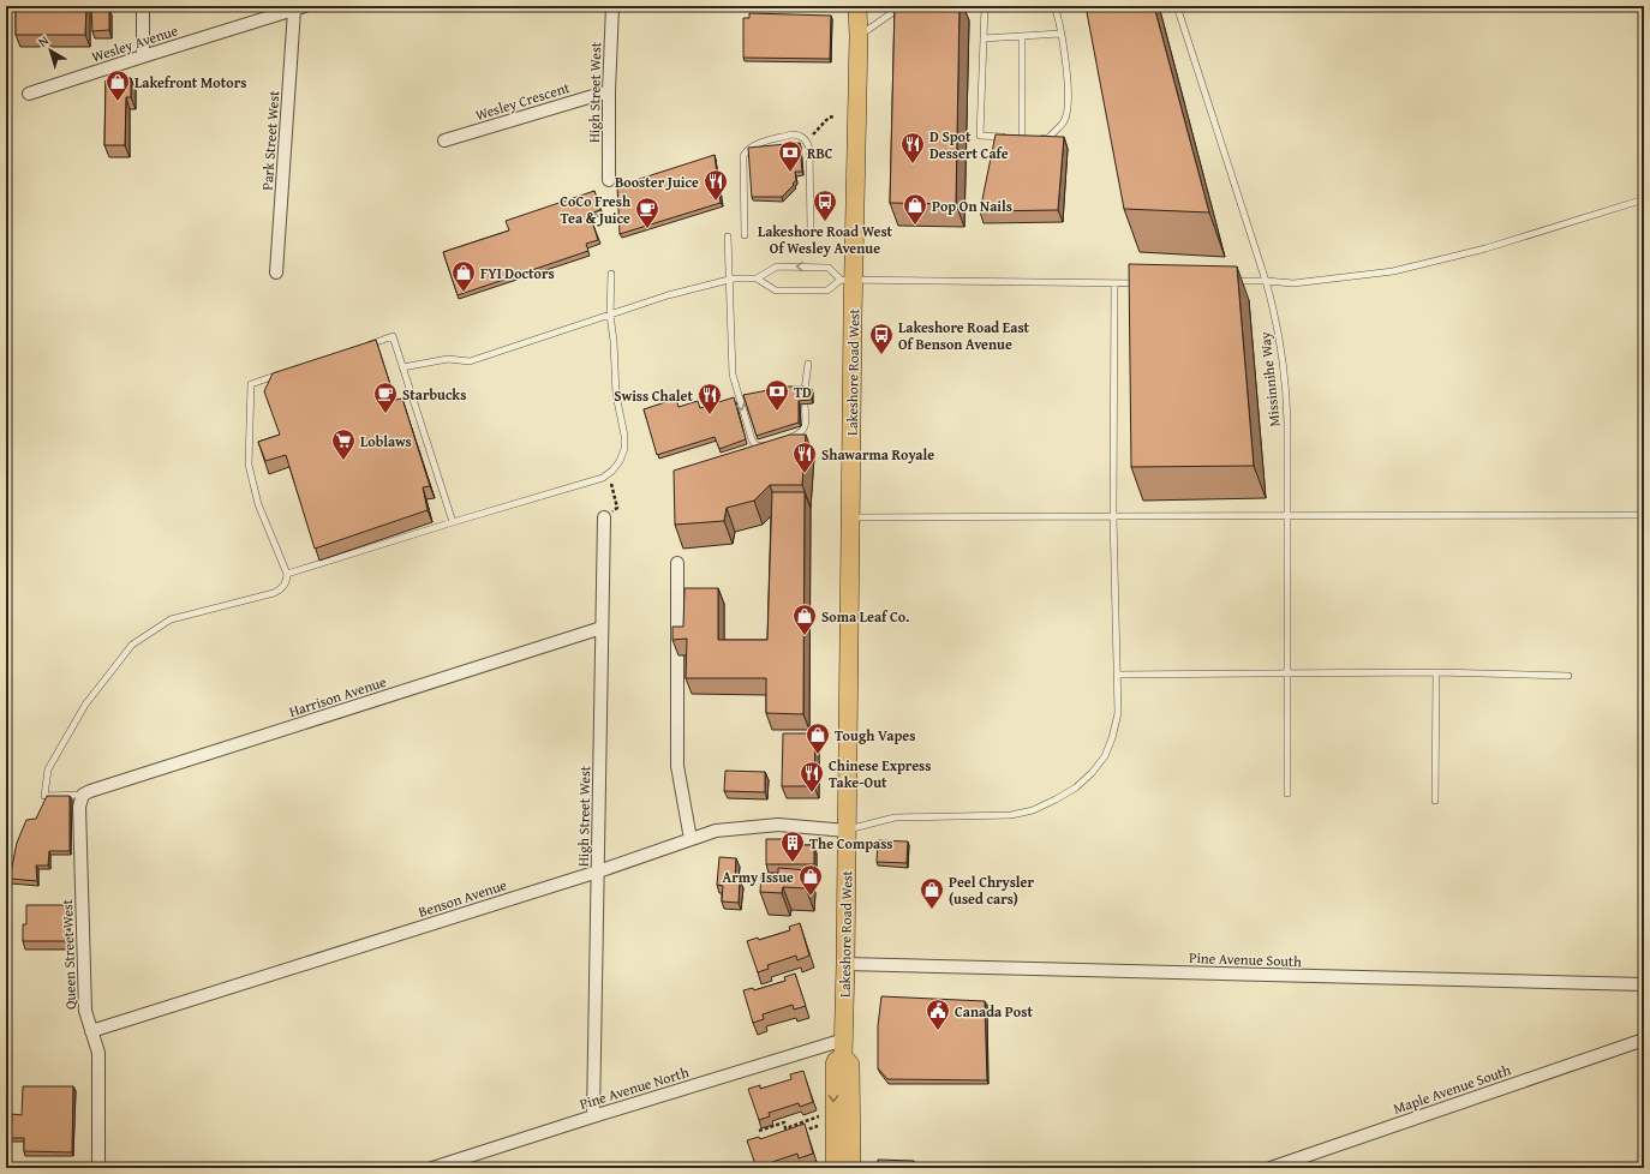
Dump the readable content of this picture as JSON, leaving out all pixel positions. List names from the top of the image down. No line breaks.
{"streets":{"main road":["Lakeshore Road West"],"street":["Wesley Avenue","High Street West","Wesley Crescent","Park Street West","Harrison Avenue","Benson Avenue","Queen Street West","Pine Avenue South","Pine Avenue North","Maple Avenue South"],"lane":["Missinnihe Way"]},"crossings":[["Wesley Avenue","Park Street West"],["High Street West","Wesley Crescent"],["High Street West","Harrison Avenue"],["High Street West","Benson Avenue"],["High Street West","Pine Avenue North"],["Lakeshore Road West","Benson Avenue"],["Lakeshore Road West","Pine Avenue South"],["Lakeshore Road West","Pine Avenue North"],["Harrison Avenue","Queen Street West"],["Benson Avenue","Queen Street West"]],"places":{"shop":["Lakefront Motors","Pop On Nails","FYI Doctors","Soma Leaf Co.","Tough Vapes","Army Issue","Peel Chrysler (used cars)"],"restaurant":["D Spot Dessert Cafe","Booster Juice","Swiss Chalet","Shawarma Royale","Chinese Express Take-Out"],"bank":["RBC","TD"],"bus stop":["Lakeshore Road West Of Wesley Avenue","Lakeshore Road East Of Benson Avenue"],"cafe":["CoCo Fresh Tea & Juice","Starbucks"],"supermarket":["Loblaws"],"building":["The Compass"],"public building":["Canada Post"]},"north":"top left"}
